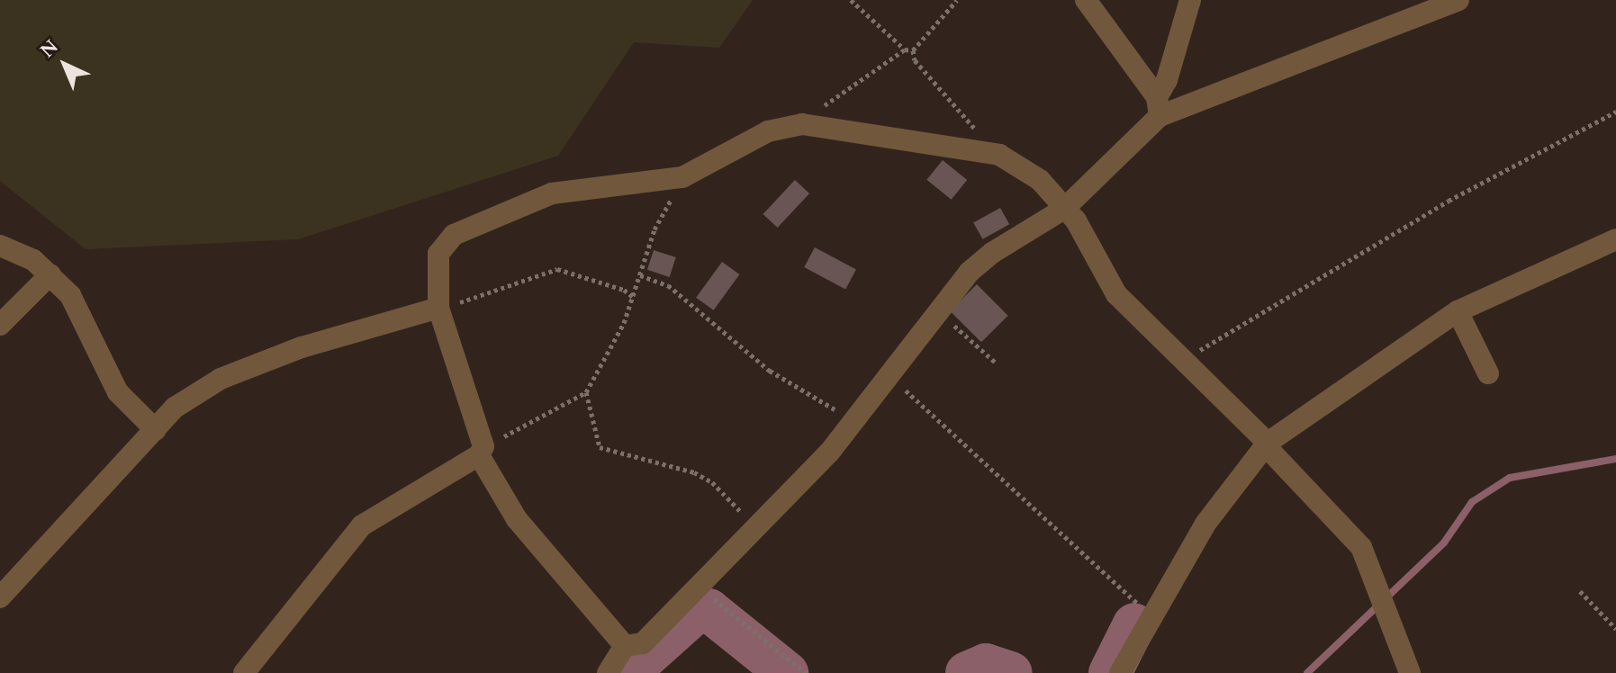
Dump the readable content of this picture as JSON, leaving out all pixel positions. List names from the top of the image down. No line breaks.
{"north":"top left"}
